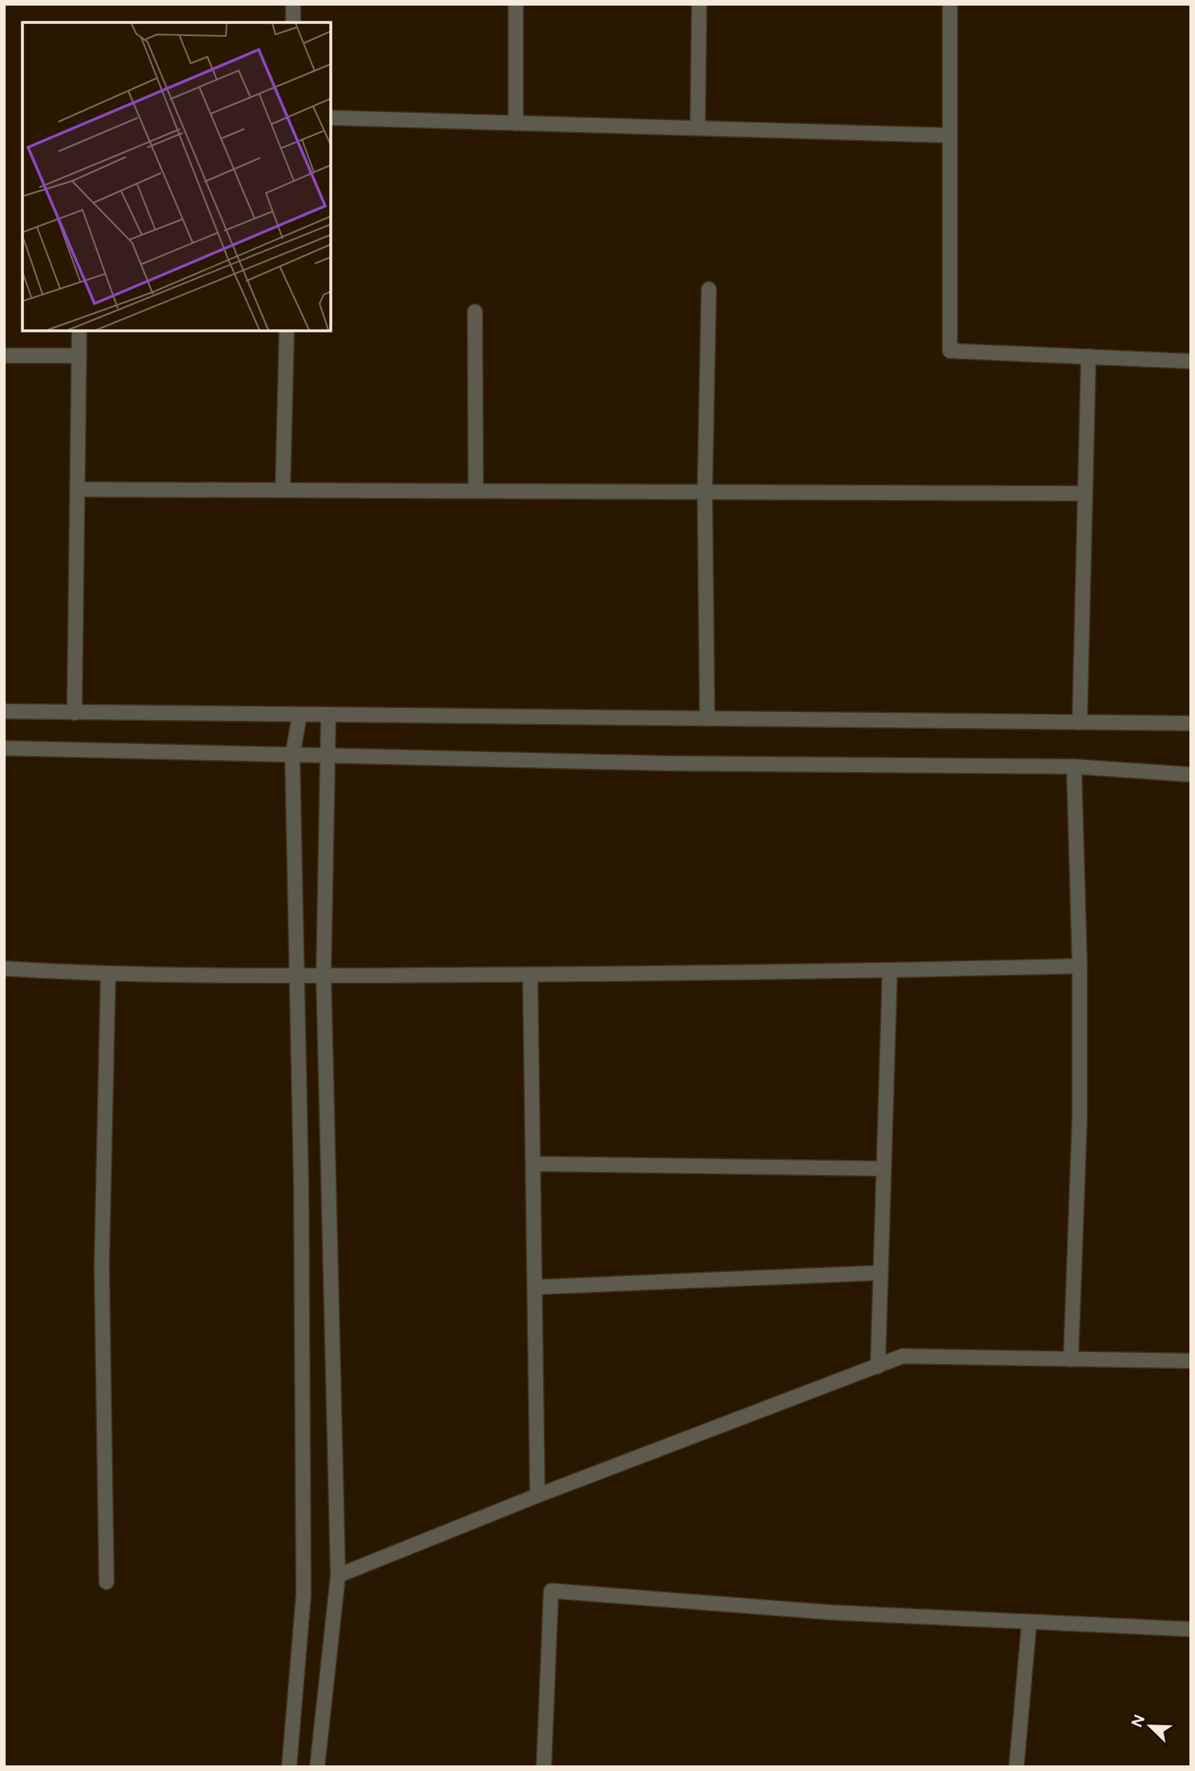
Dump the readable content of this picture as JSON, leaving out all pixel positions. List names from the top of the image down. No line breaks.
{"north":"top left"}
